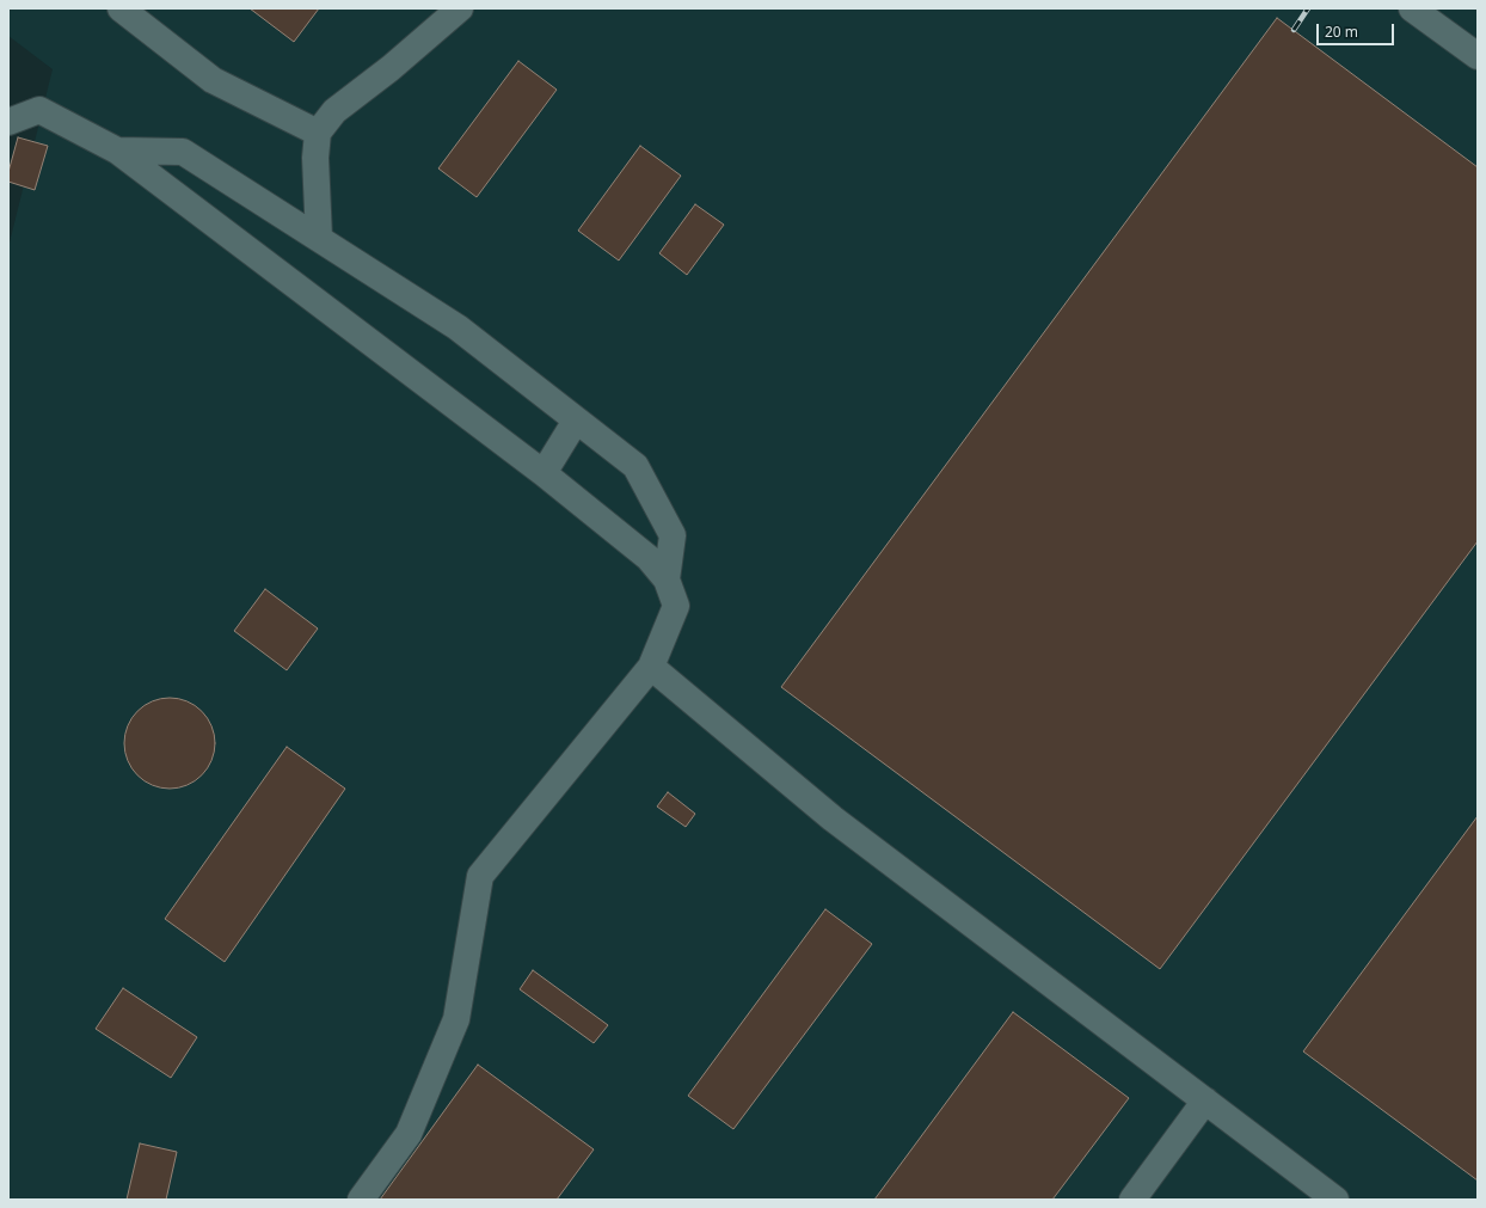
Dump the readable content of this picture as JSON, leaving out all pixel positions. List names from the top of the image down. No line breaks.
{"scale_bar":"20 m"}
